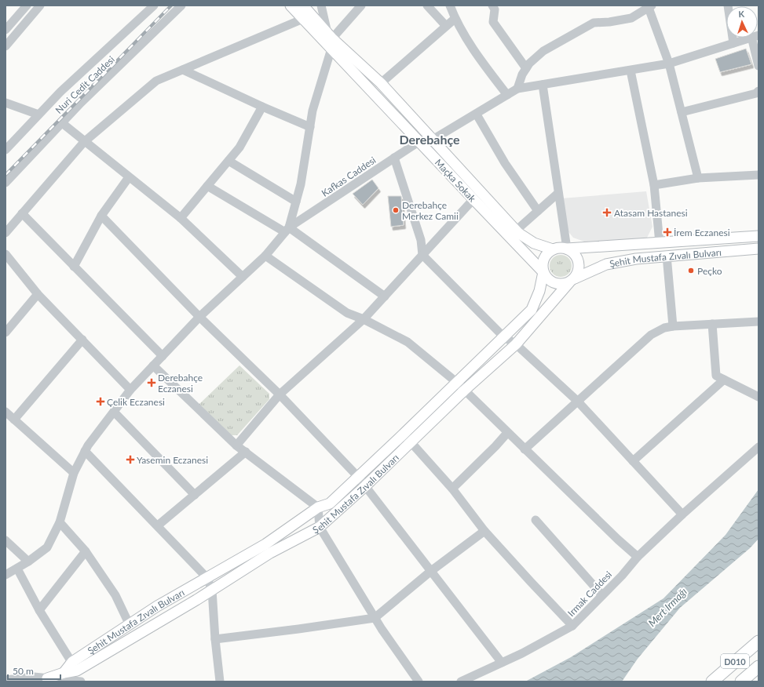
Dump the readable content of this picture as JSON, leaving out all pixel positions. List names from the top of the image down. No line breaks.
{"streets":{"highway":["D010"],"main road":["Maçka Sokak","Şehit Mustafa Zıvalı Bulvarı"],"street":["Nuri Cedit Caddesi","Kafkas Caddesi","Irmak Caddesi"]},"crossings":[["Kafkas Caddesi","Maçka Sokak"],["Maçka Sokak","Şehit Mustafa Zıvalı Bulvarı"]],"districts":["Derebahçe"],"water":["Mert Irmağı"],"places":{"other":["Derebahçe Merkez Camii","Peçko"],"health":["Atasam Hastanesi","İrem Eczanesi","Derebahçe Eczanesi","Çelik Eczanesi","Yasemin Eczanesi"]},"scale_bar":"50 m","north":"top"}
